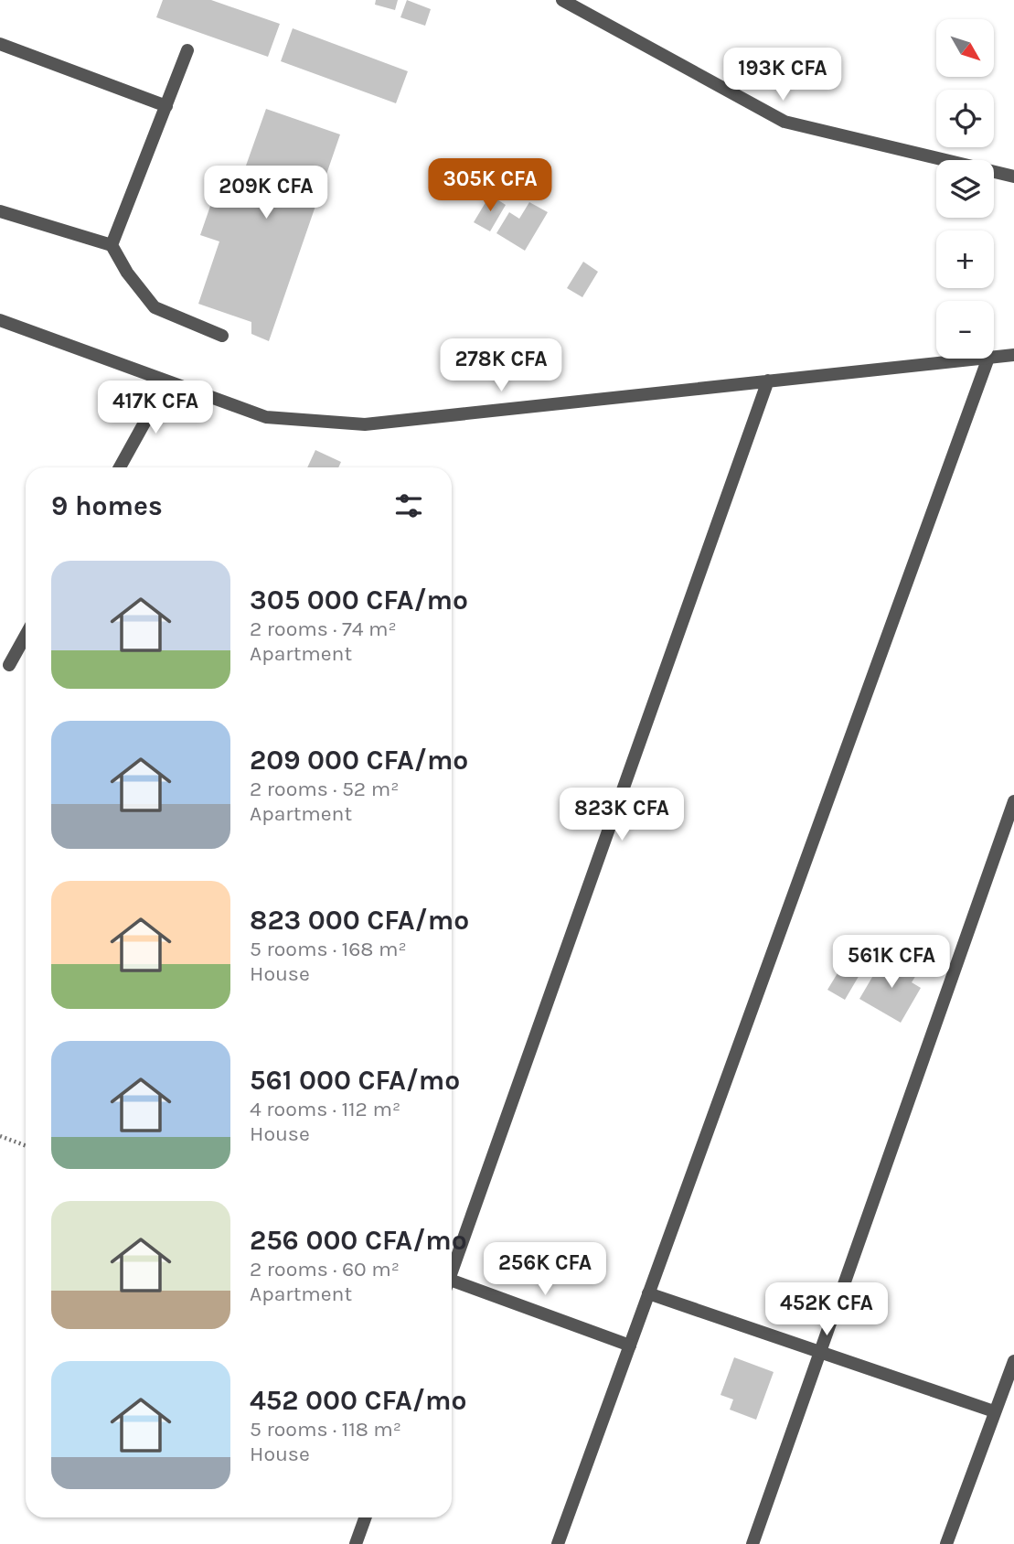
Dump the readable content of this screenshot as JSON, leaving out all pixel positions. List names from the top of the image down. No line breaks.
{"north":"bottom right","page":{"map_buttons":["+","−"],"price":["193K CFA","305K CFA","209K CFA","278K CFA","417K CFA","823K CFA","561K CFA","256K CFA","452K CFA"],"heading":"9 homes","list":[{"name":"305 000 CFA/mo","note":"2 rooms · 74 m² · Apartment"},{"name":"209 000 CFA/mo","note":"2 rooms · 52 m² · Apartment"},{"name":"823 000 CFA/mo","note":"5 rooms · 168 m² · House"},{"name":"561 000 CFA/mo","note":"4 rooms · 112 m² · House"},{"name":"256 000 CFA/mo","note":"2 rooms · 60 m² · Apartment"},{"name":"452 000 CFA/mo","note":"5 rooms · 118 m² · House"}]}}
